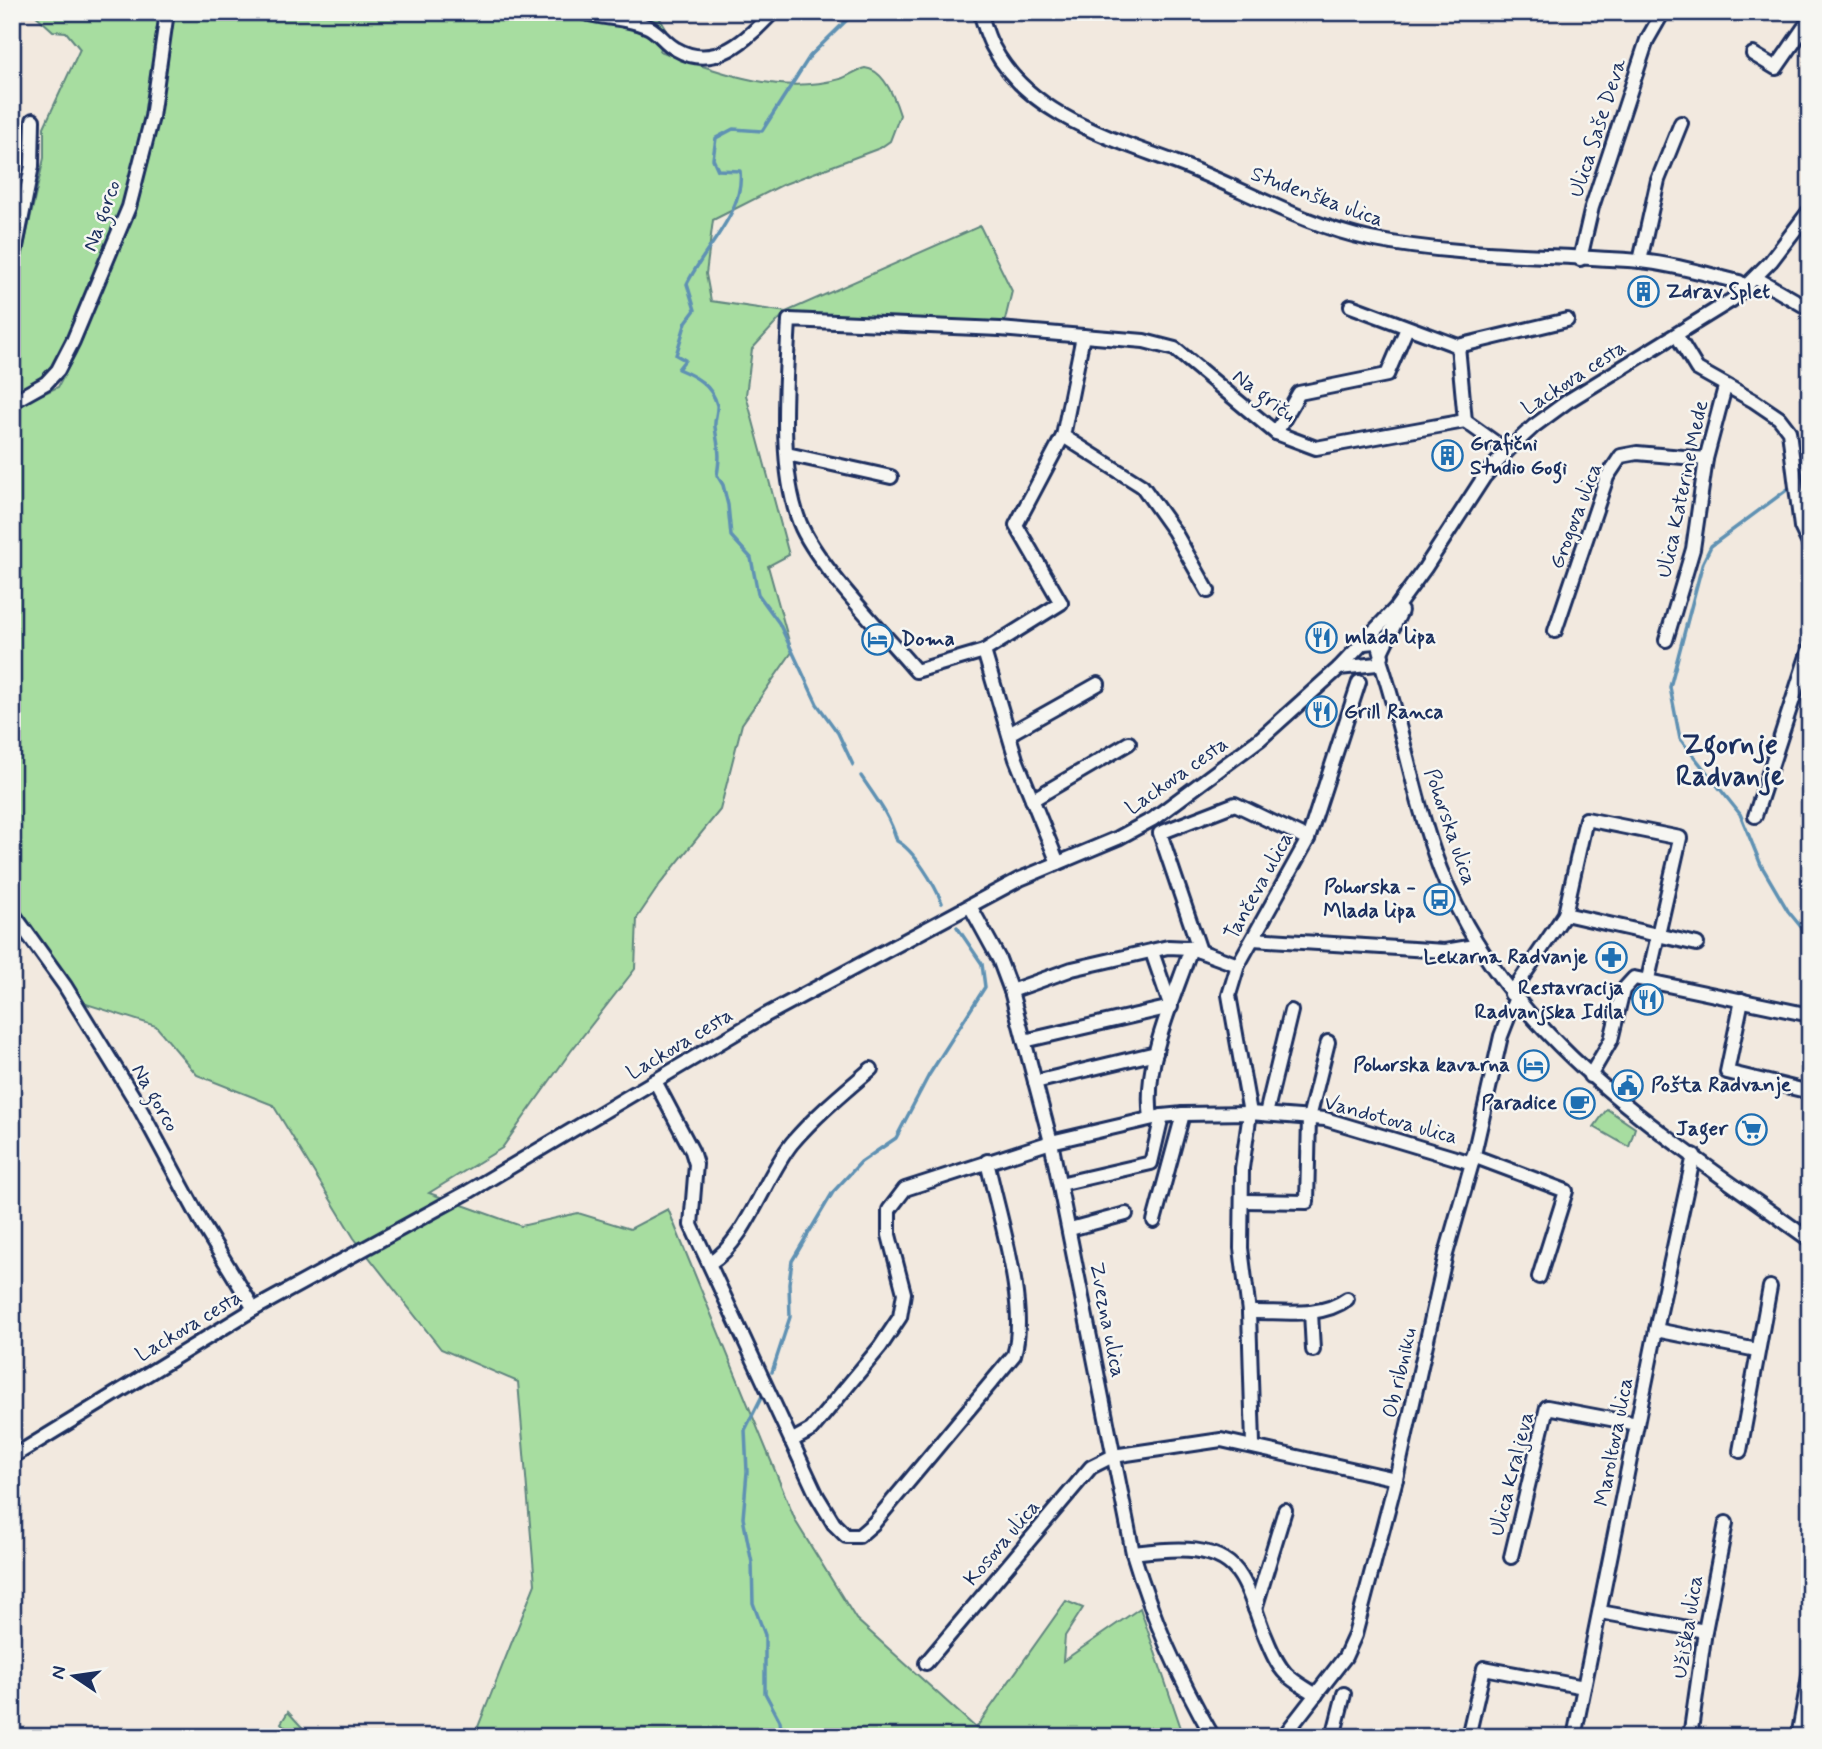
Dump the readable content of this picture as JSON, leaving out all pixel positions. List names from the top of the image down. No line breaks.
{"streets":{"street":["Ulica Saše Deva","Studenška ulica","Na gorco","Lackova cesta","Na griču","Ulica Katerine Mede","Grogova ulica","Pohorska ulica","Tančeva ulica","Vandotova ulica","Zvezna ulica","Ob ribniku","Maroltova ulica","Ulica Kraljeva","Kosova ulica","Užiška ulica"]},"crossings":[["Ulica Saše Deva","Studenška ulica"],["Studenška ulica","Lackova cesta"],["Na gorco","Lackova cesta"],["Lackova cesta","Zvezna ulica"],["Ulica Katerine Mede","Grogova ulica"],["Pohorska ulica","Ob ribniku"],["Pohorska ulica","Maroltova ulica"],["Tančeva ulica","Vandotova ulica"],["Vandotova ulica","Zvezna ulica"],["Vandotova ulica","Ob ribniku"],["Zvezna ulica","Kosova ulica"],["Maroltova ulica","Ulica Kraljeva"]],"districts":["Zgornje Radvanje"],"places":{"building":["Zdrav Splet","Grafični Studio Gogi"],"restaurant":["mlada lipa","Grill Ranca","Restavracija Radvanjska Idila"],"hotel":["Doma","Pohorska kavarna"],"bus stop":["Pohorska - Mlada lipa"],"pharmacy":["Lekarna Radvanje"],"public building":["Pošta Radvanje"],"cafe":["Paradice"],"supermarket":["Jager"]},"north":"left"}
